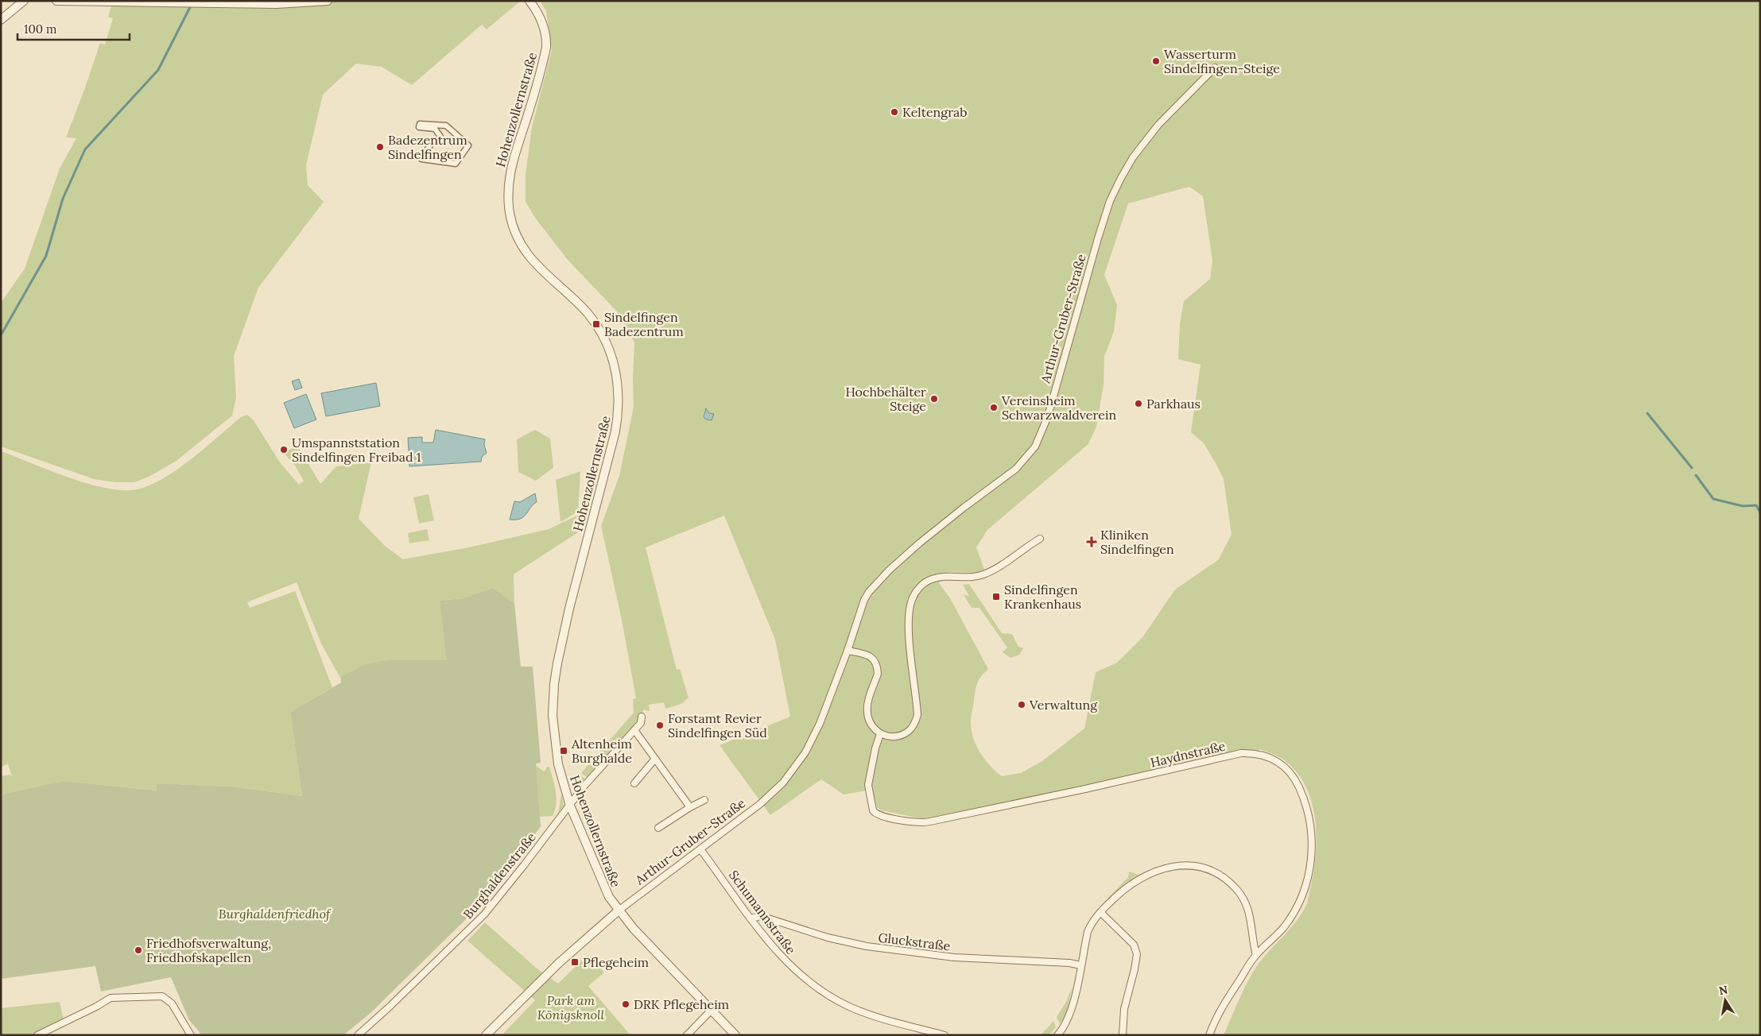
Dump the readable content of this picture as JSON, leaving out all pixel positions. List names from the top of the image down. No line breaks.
{"streets":{"street":["Hohenzollernstraße","Arthur-Gruber-Straße","Haydnstraße","Burghaldenstraße","Schumannstraße","Gluckstraße"]},"crossings":[["Hohenzollernstraße","Arthur-Gruber-Straße"],["Hohenzollernstraße","Burghaldenstraße"],["Arthur-Gruber-Straße","Schumannstraße"],["Schumannstraße","Gluckstraße"]],"parks":["Burghaldenfriedhof","Park am Königsknoll"],"places":{"other":["Wasserturm Sindelfingen-Steige","Keltengrab","Badezentrum Sindelfingen","Hochbehälter Steige","Parkhaus","Vereinsheim Schwarzwaldverein","Umspannststation Sindelfingen Freibad 1","Verwaltung","Forstamt Revier Sindelfingen Süd","Friedhofsverwaltung, Friedhofskapellen","DRK Pflegeheim"],"transit":["Sindelfingen Badezentrum","Sindelfingen Krankenhaus","Altenheim Burghalde","Pflegeheim"],"health":["Kliniken Sindelfingen"]},"scale_bar":"100 m","north":"top"}
